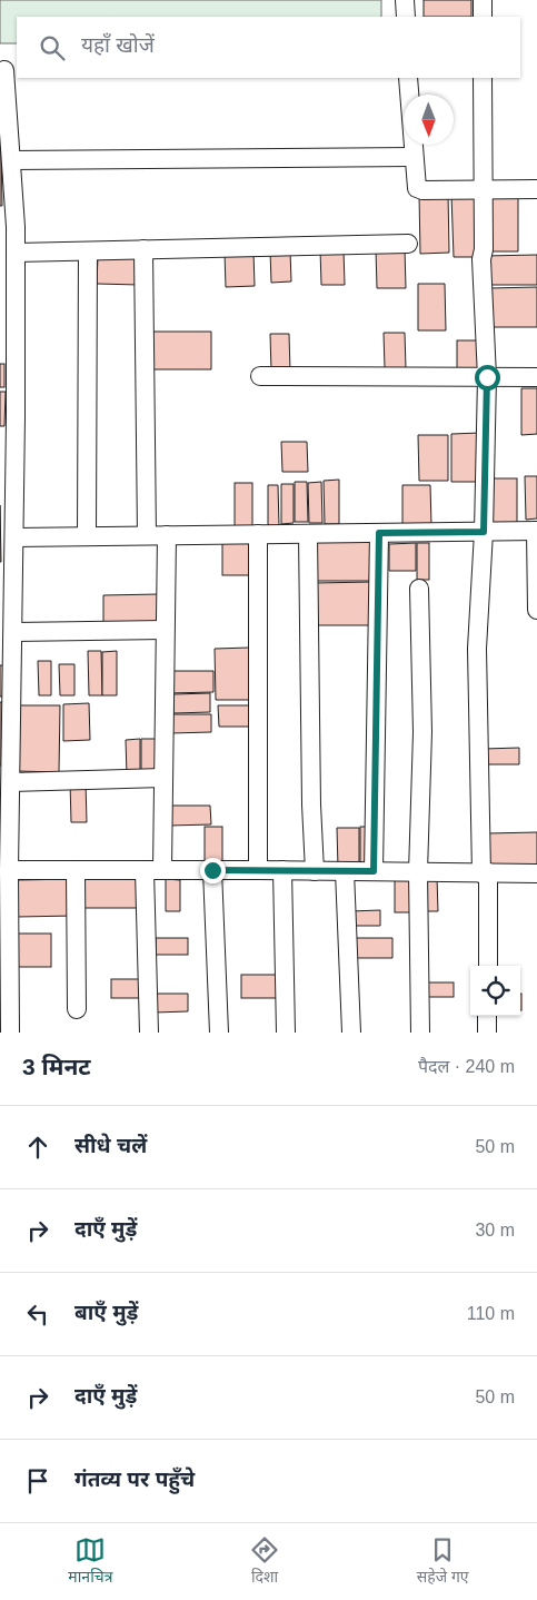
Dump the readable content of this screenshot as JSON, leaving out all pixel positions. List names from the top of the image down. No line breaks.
{"north":"bottom","page":{"search":"यहाँ खोजें","heading":["3 मिनट","पैदल · 240 m"],"list":[["सीधे चलें","50 m"],["दाएँ मुड़ें","30 m"],["बाएँ मुड़ें","110 m"],["दाएँ मुड़ें","50 m"],"गंतव्य पर पहुँचे"],"nav":["मानचित्र","दिशा","सहेजे गए"]}}
